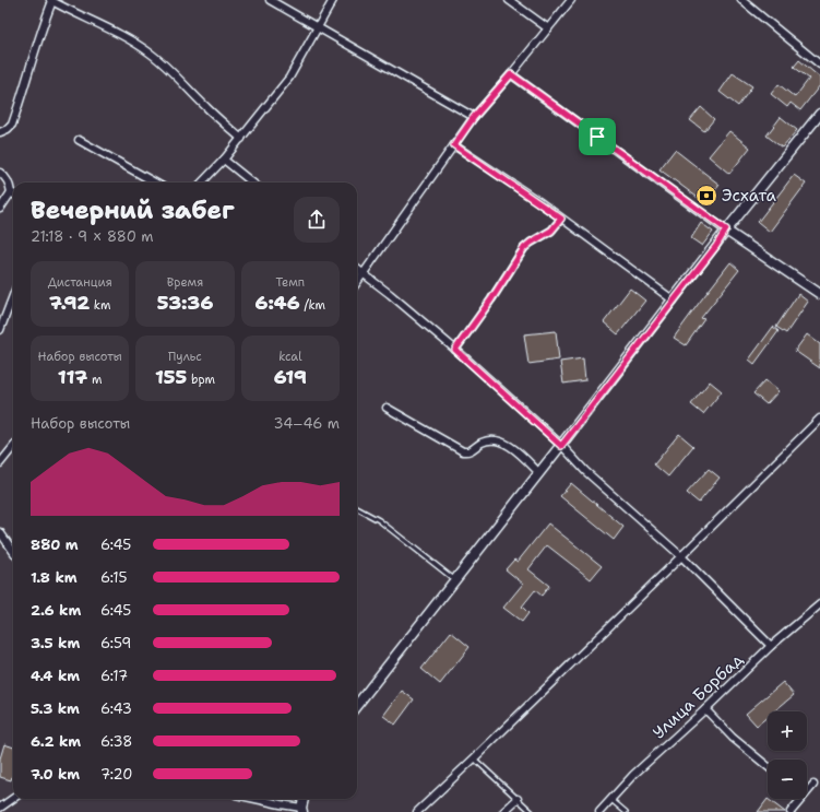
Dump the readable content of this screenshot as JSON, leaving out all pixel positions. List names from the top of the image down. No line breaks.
{"streets":{"street":["Улица Борбад"]},"places":{"bank":["Эсхата"]},"page":{"heading":["Вечерний забег","21:18 · 9 × 880 m"],"stats":[["Дистанция","7.92 km"],["Время","53:36"],["Темп","6:46 /km"],["Набор высоты","117 m"],["Пульс","155 bpm"],["kcal","619"]],"chart":["Набор высоты","34–46 m"],"list":[{"name":"880 m","note":"6:45"},{"name":"1.8 km","note":"6:15"},{"name":"2.6 km","note":"6:45"},{"name":"3.5 km","note":"6:59"},{"name":"4.4 km","note":"6:17"},{"name":"5.3 km","note":"6:43"},{"name":"6.2 km","note":"6:38"},{"name":"7.0 km","note":"7:20"}],"map_buttons":["+","−"]}}
